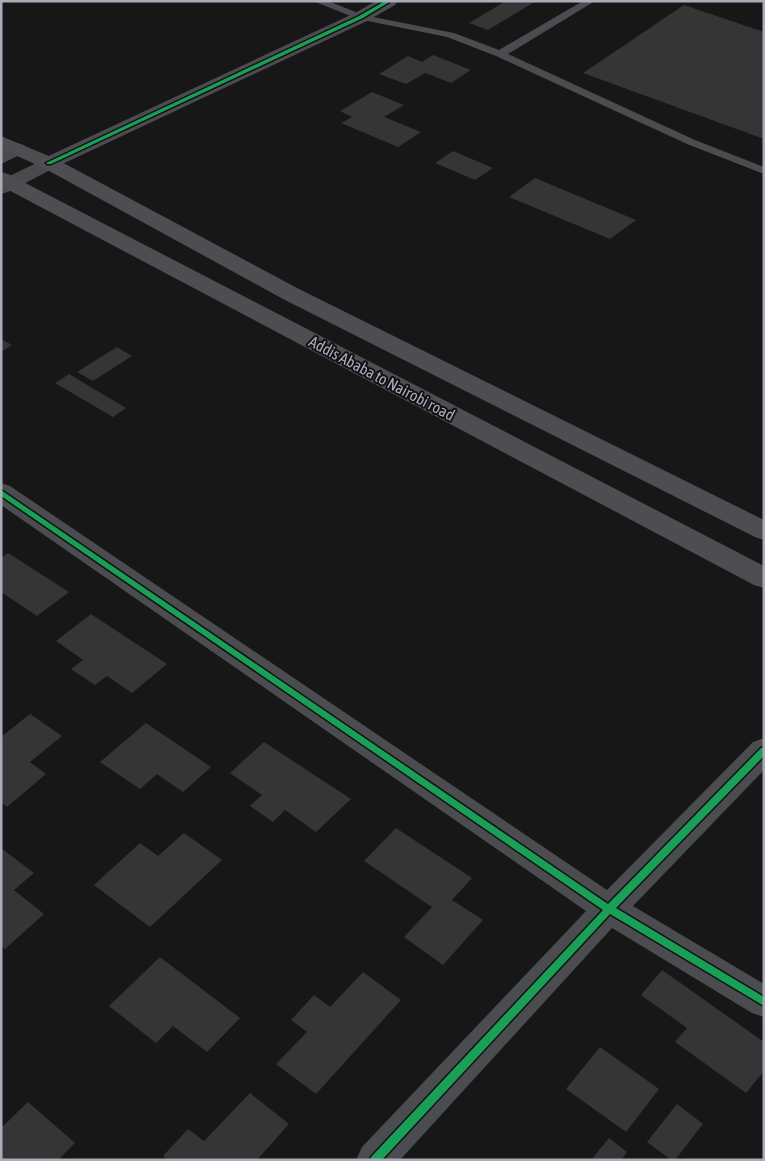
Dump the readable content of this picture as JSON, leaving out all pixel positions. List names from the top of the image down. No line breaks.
{"streets":{"highway":["Addis Ababa to Nairobi road"]}}
